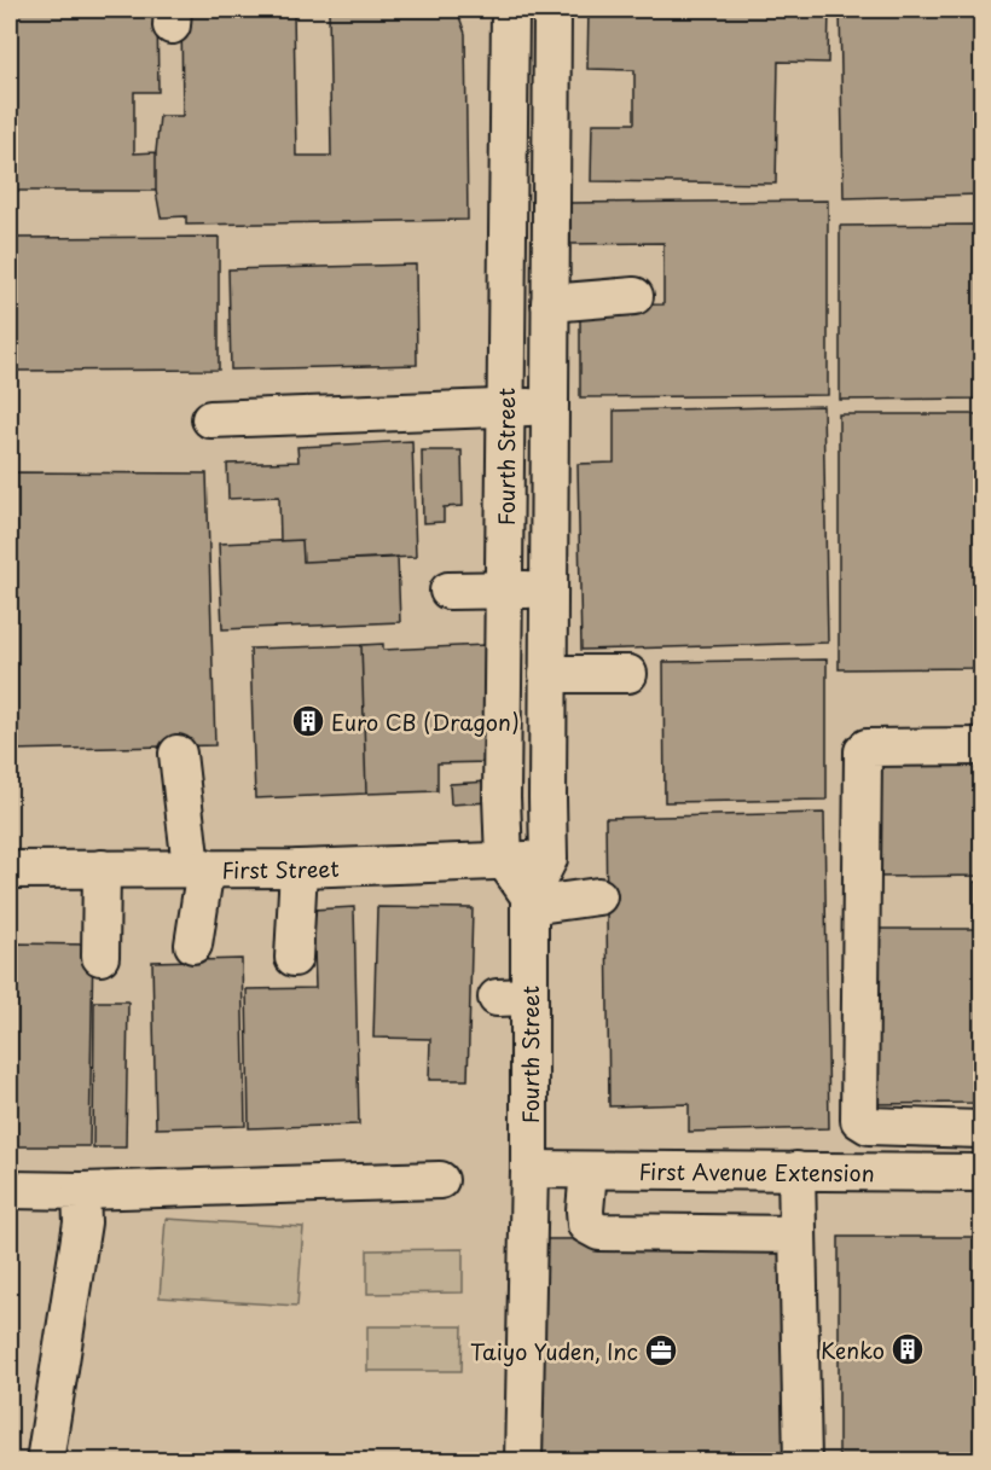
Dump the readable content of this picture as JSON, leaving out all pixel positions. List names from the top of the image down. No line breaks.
{"streets":{"street":["Fourth Street","First Street","First Avenue Extension"]},"crossings":[["Fourth Street","First Street"],["Fourth Street","First Avenue Extension"]],"places":{"building":["Euro CB (Dragon)","Kenko"],"office":["Taiyo Yuden, Inc"]}}
